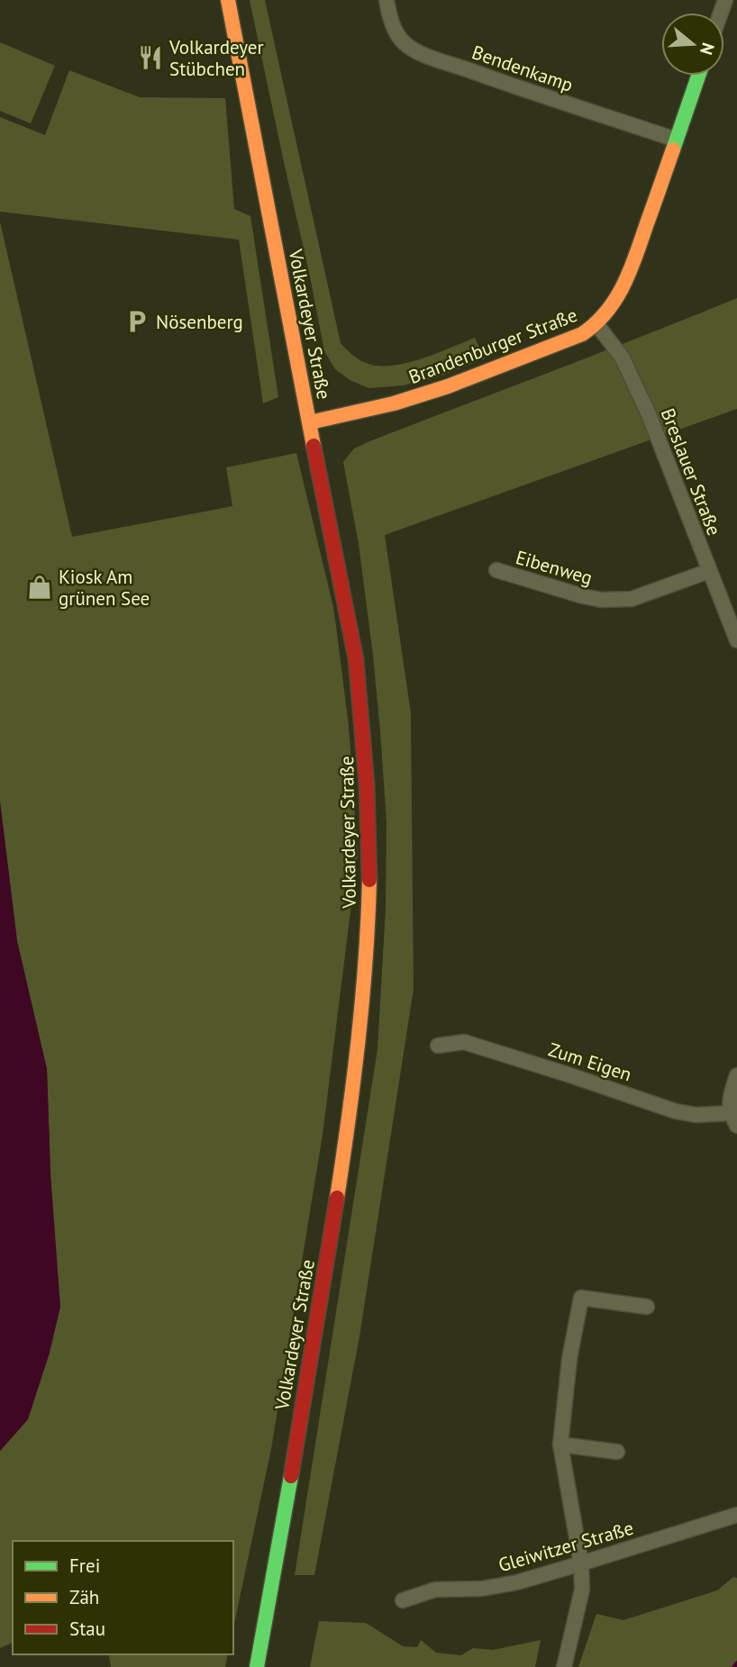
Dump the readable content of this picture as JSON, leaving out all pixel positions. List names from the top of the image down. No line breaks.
{"streets":{"main road":["Volkardeyer Straße","Brandenburger Straße"],"street":["Bendenkamp","Breslauer Straße","Eibenweg","Zum Eigen","Gleiwitzer Straße"]},"crossings":[["Bendenkamp","Brandenburger Straße"],["Volkardeyer Straße","Brandenburger Straße"],["Brandenburger Straße","Breslauer Straße"],["Breslauer Straße","Eibenweg"]],"places":{"restaurant":["Volkardeyer Stübchen"],"parking":["Nösenberg"],"shop":["Kiosk Am grünen See"]},"legend":["Frei","Zäh","Stau"],"north":"right"}
